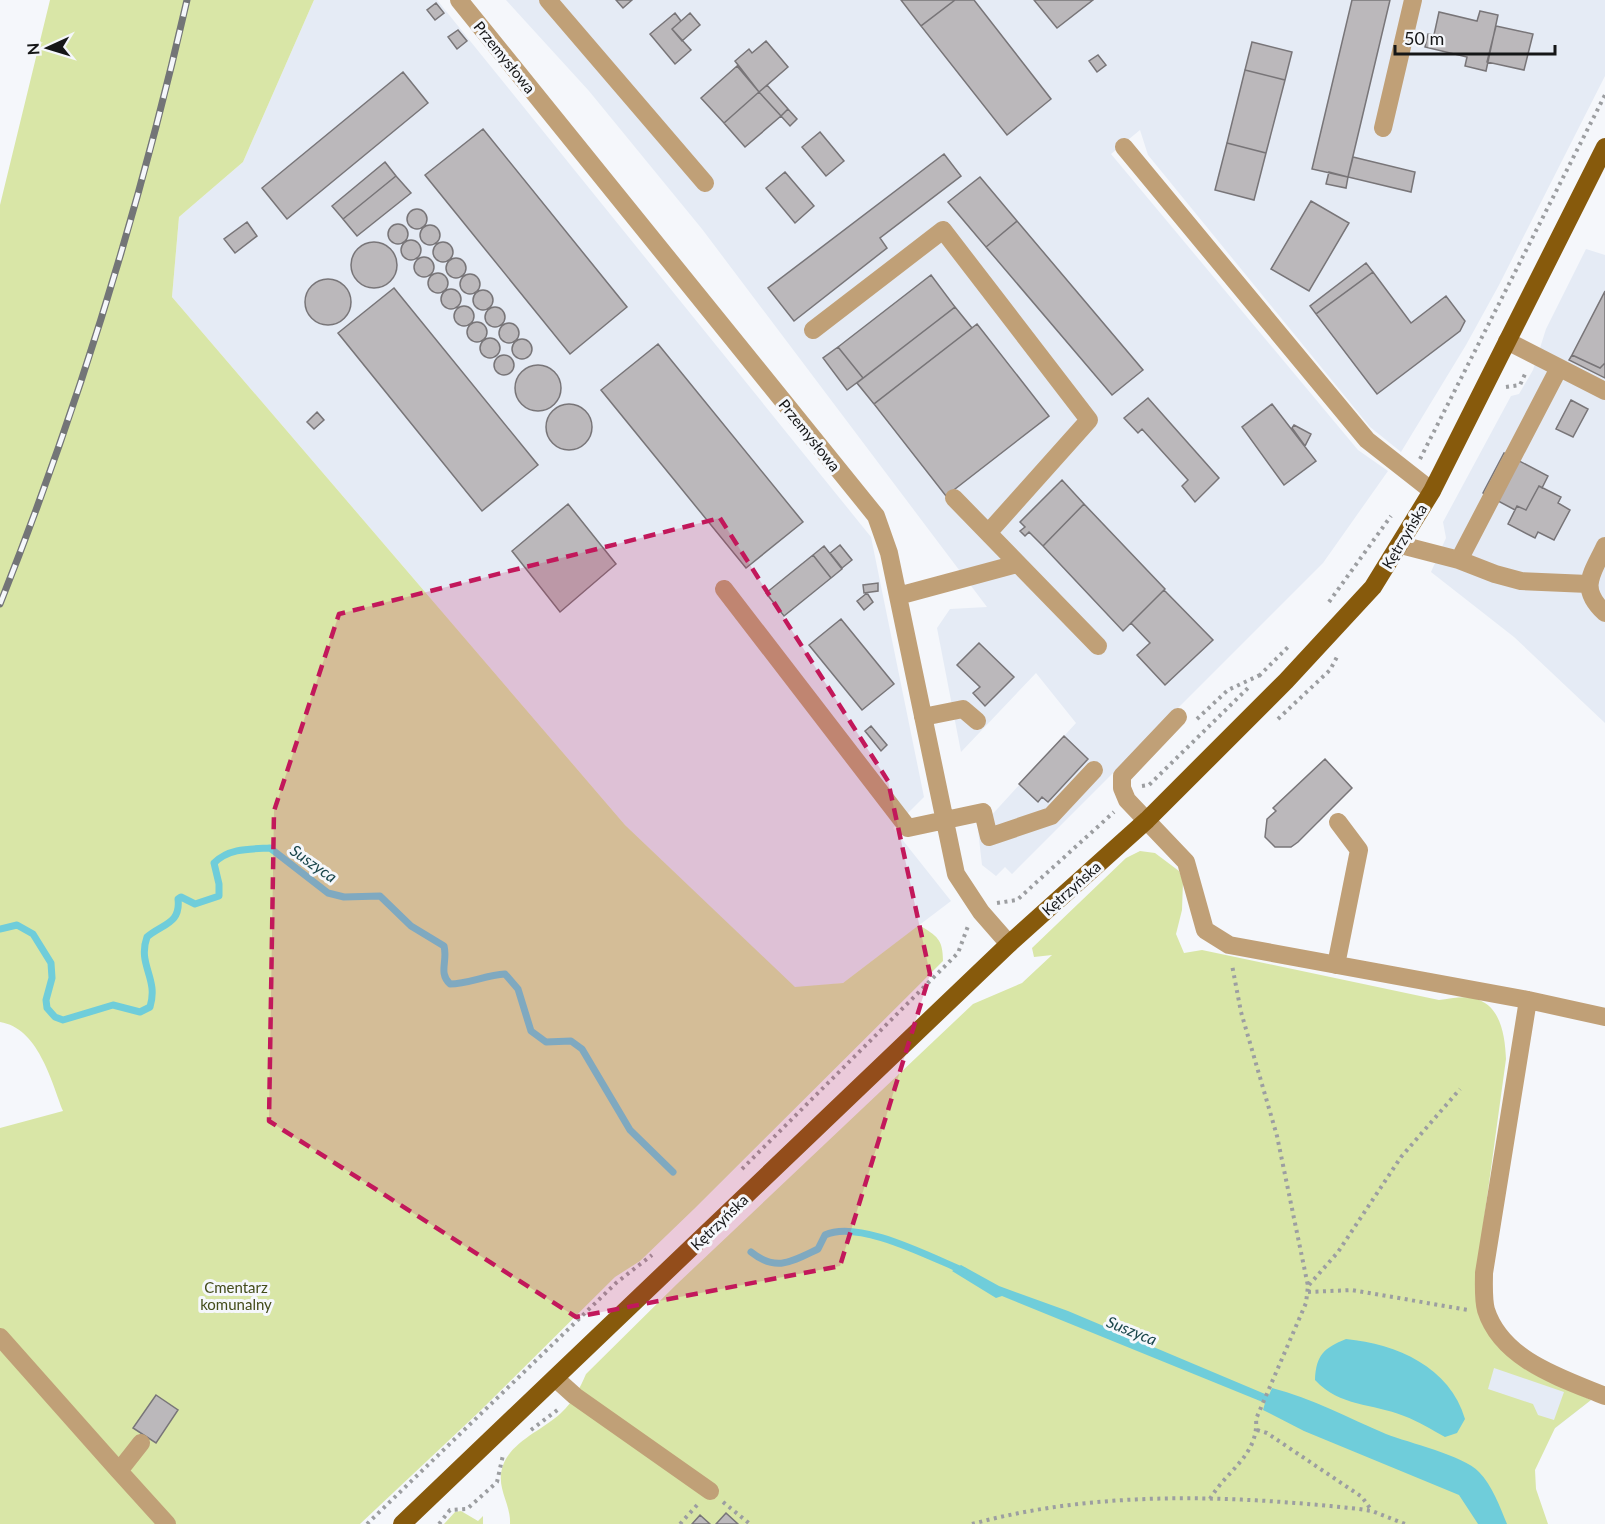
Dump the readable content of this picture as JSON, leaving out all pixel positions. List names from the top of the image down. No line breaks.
{"streets":{"main road":["Kętrzyńska"],"street":["Przemysłowa"]},"crossings":[["Przemysłowa","Kętrzyńska"]],"water":["Suszyca"],"parks":["Cmentarz komunalny"],"scale_bar":"50 m","north":"left"}
